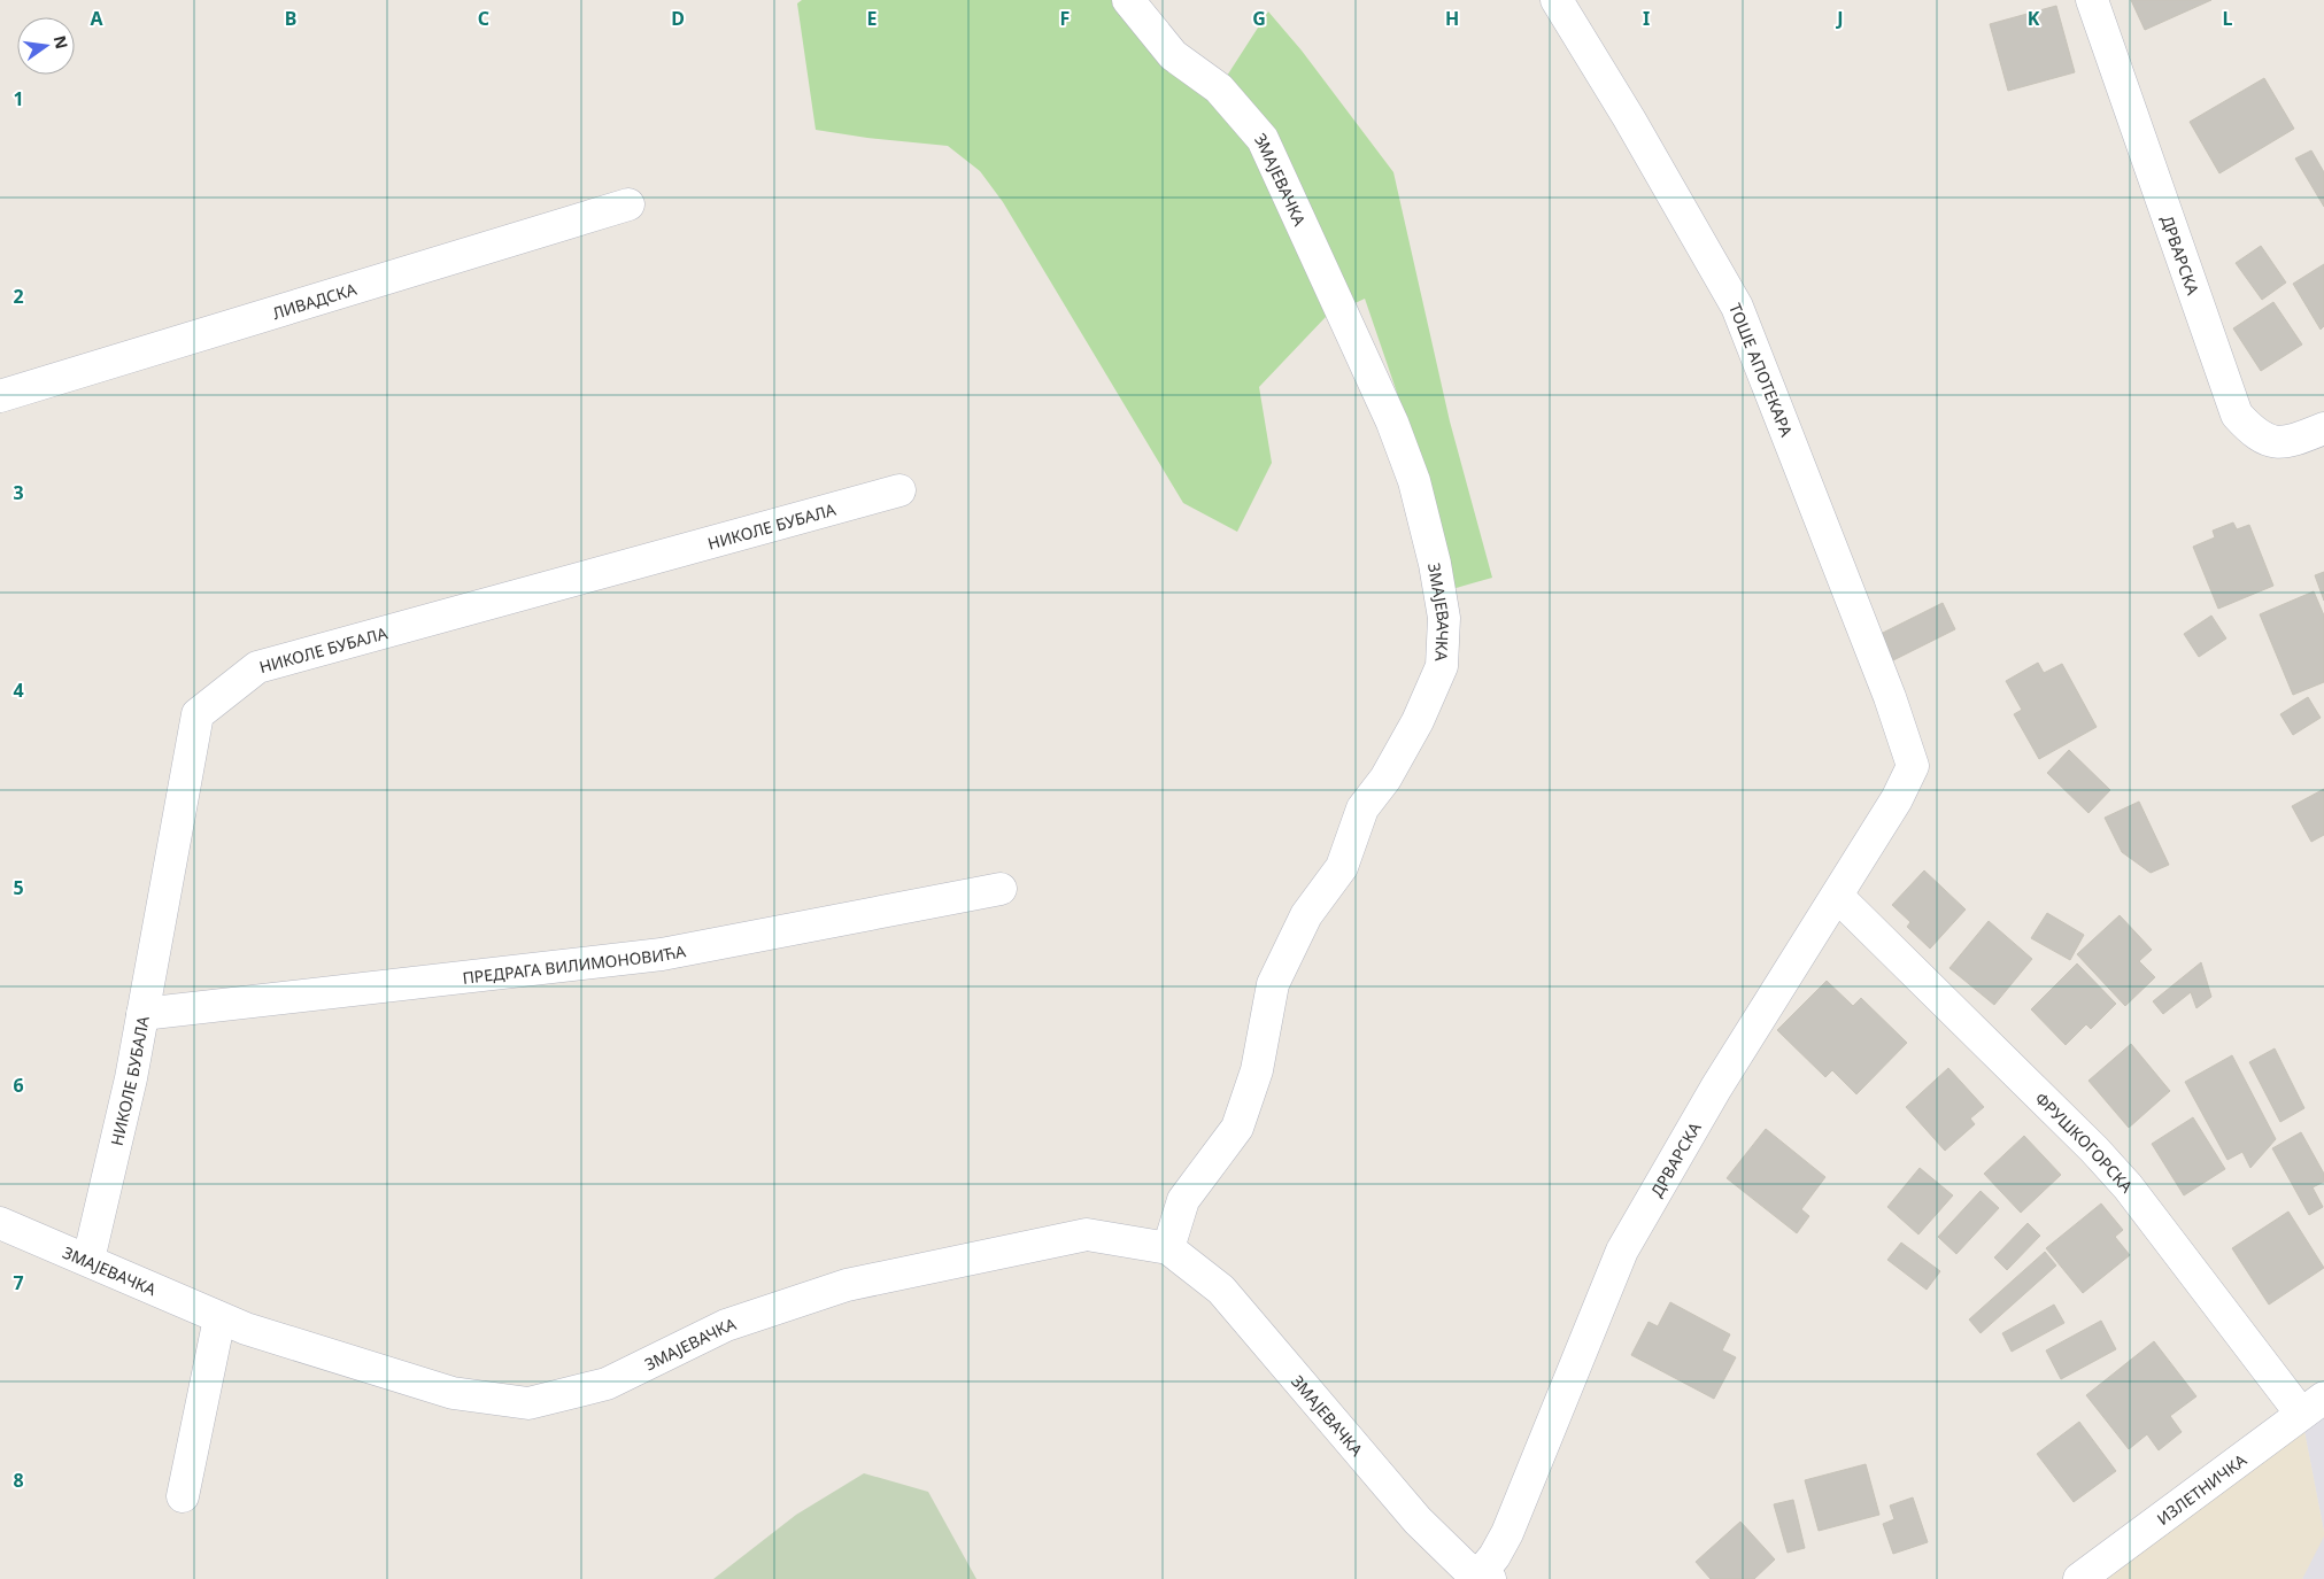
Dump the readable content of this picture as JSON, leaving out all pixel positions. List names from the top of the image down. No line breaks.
{"streets":{"street":["ЗМАЈЕВАЧКА","ДРВАРСКА","ЛИВАДСКА","ТОШЕ АПОТЕКАРА","НИКОЛЕ БУБАЛА","ПРЕДРАГА ВИЛИМОНОВИЋА","ФРУШКОГОРСКА","ИЗЛЕТНИЧКА"]},"crossings":[["ЗМАЈЕВАЧКА","ДРВАРСКА"],["ЗМАЈЕВАЧКА","НИКОЛЕ БУБАЛА"],["ДРВАРСКА","ТОШЕ АПОТЕКАРА"],["ДРВАРСКА","ФРУШКОГОРСКА"],["НИКОЛЕ БУБАЛА","ПРЕДРАГА ВИЛИМОНОВИЋА"],["ФРУШКОГОРСКА","ИЗЛЕТНИЧКА"]],"north":"right","grid":{"columns":["A","B","C","D","E","F","G","H","I","J","K","L"],"rows":["1","2","3","4","5","6","7","8"]}}
